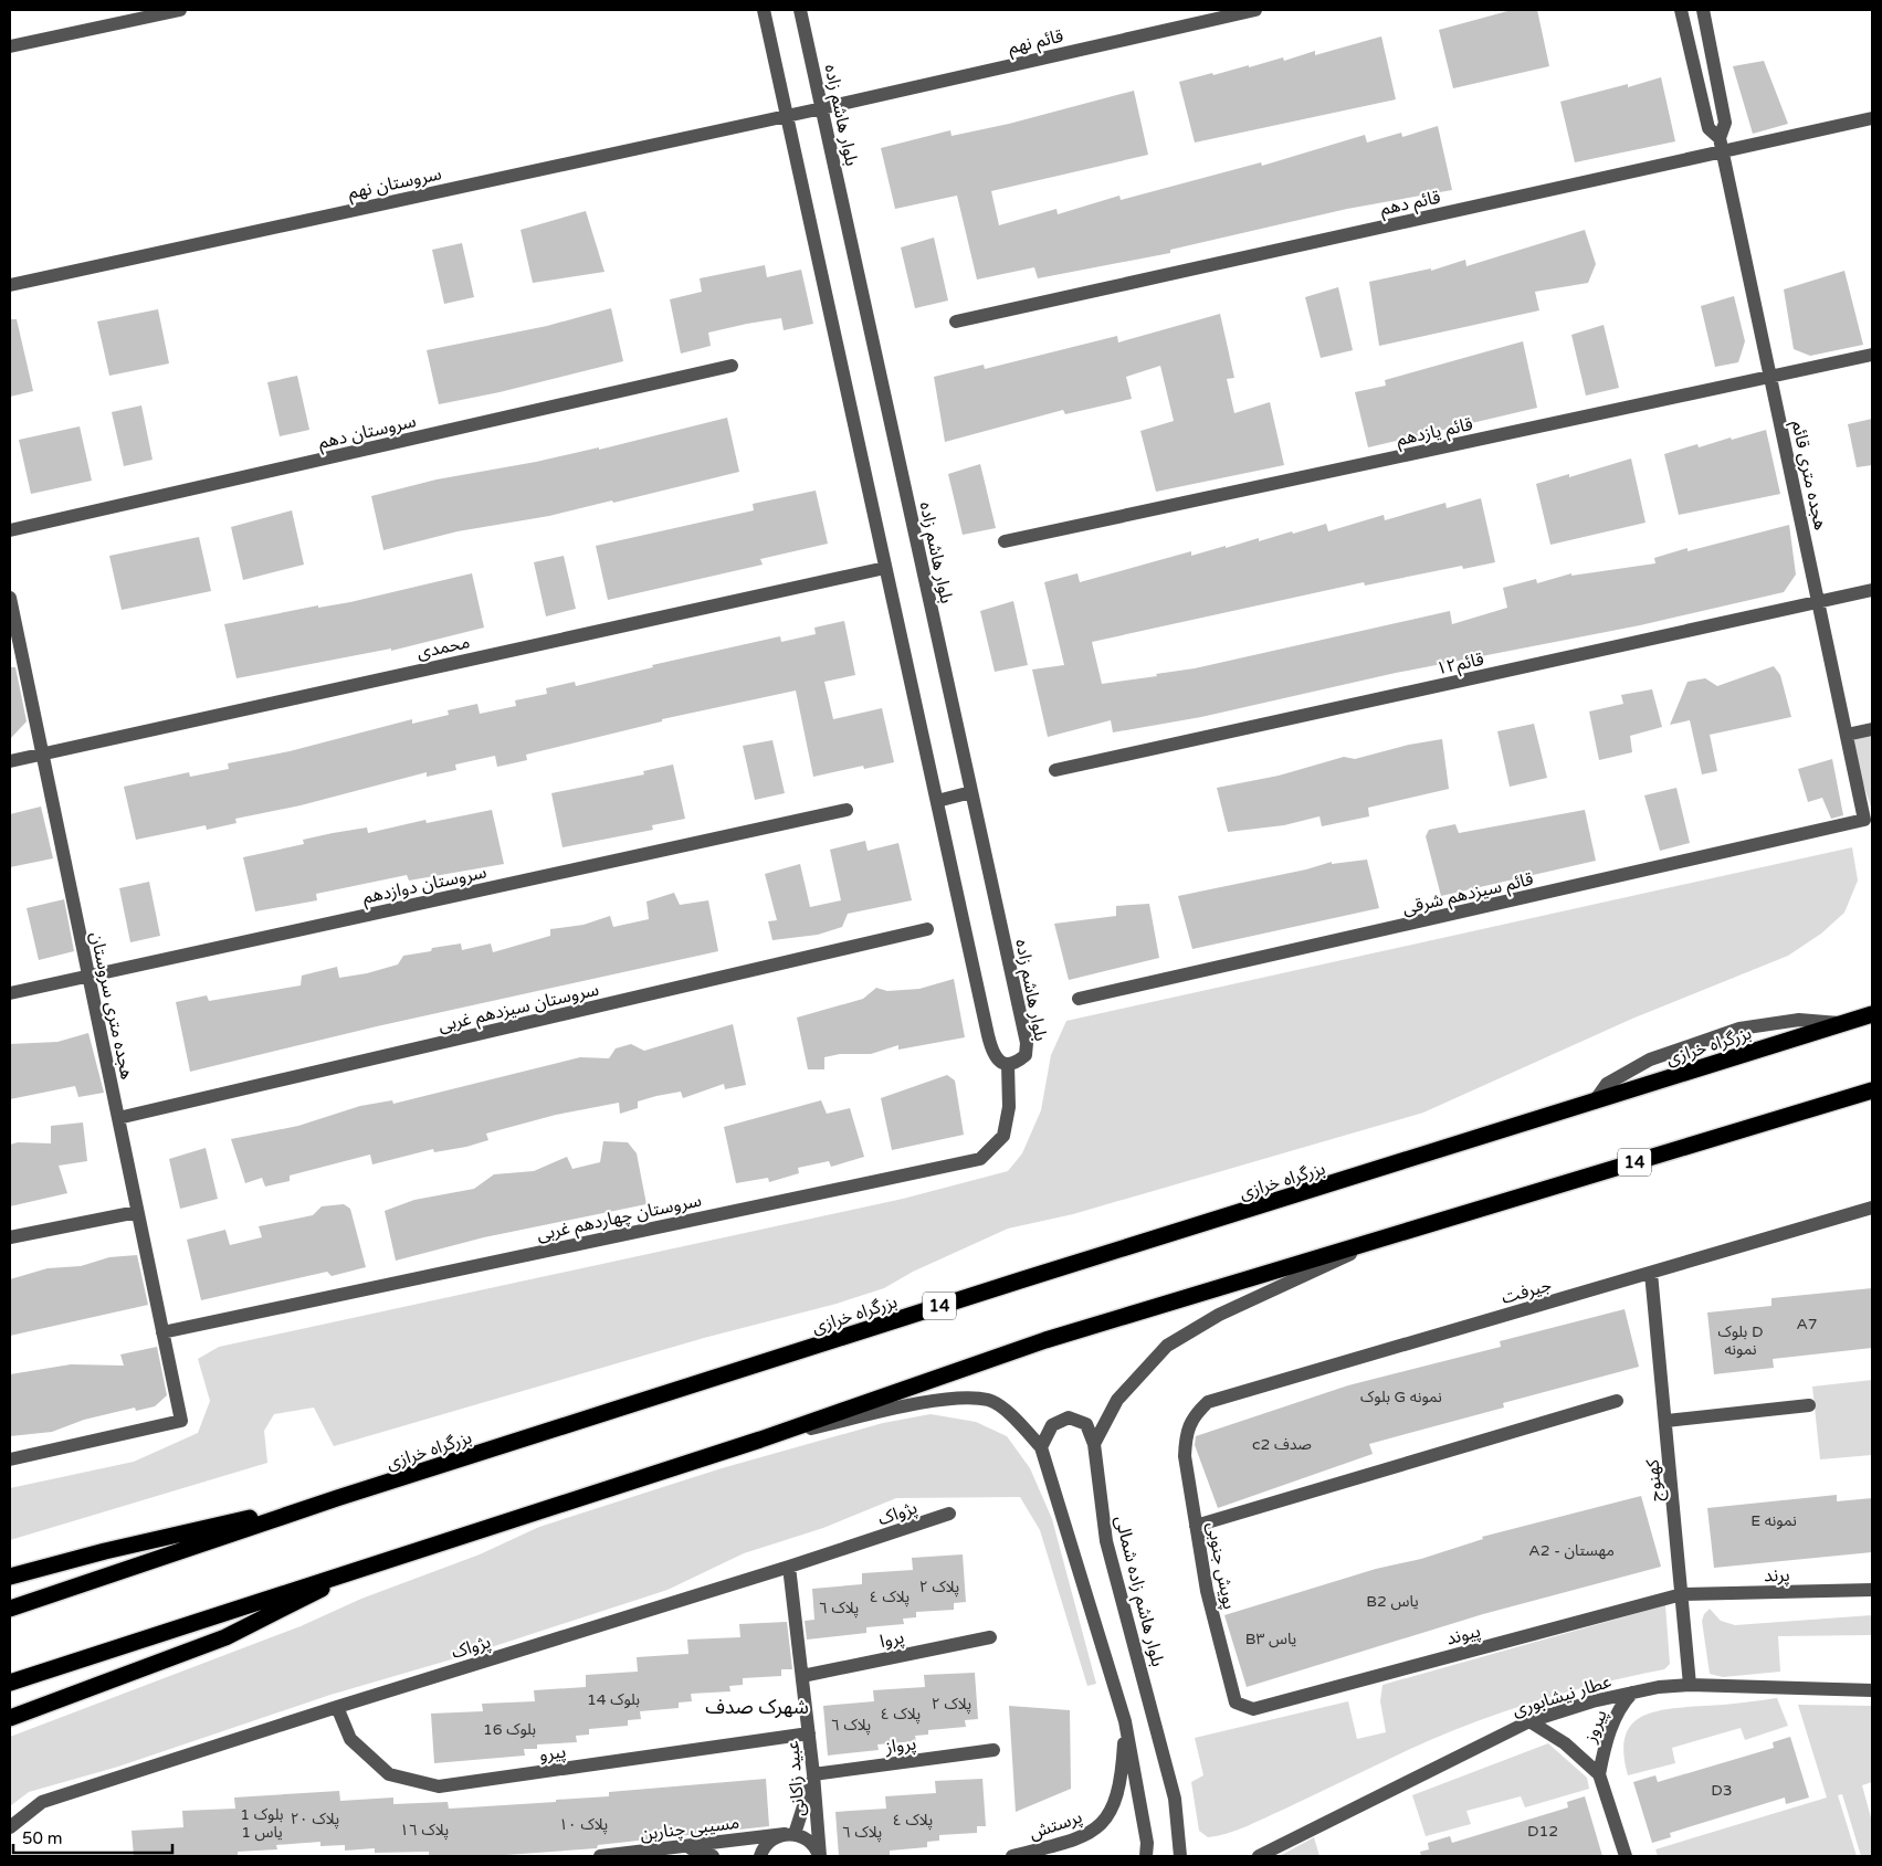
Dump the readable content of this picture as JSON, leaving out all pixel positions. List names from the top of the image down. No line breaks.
{"streets":{"highway":["بزرگراه خرازی","14"],"street":["قائم نهم","بلوار هاشم زاده","سروستان نهم","قائم دهم","سروستان دهم","قائم یازدهم","هجده متری قائم","محمدی","قائم۱۲","سروستان دوازدهم","قائم سیزدهم شرقی","هجده متری سروستان","سروستان سیزدهم غربی","سروستان چهاردهم غربی","جيرفت","كهنوج","پژواک","پویش جنوبی","پرند","بلوار هاشم زاده شمالی","پیوند","پروا","عطار نیشابوری","پیروز","پرواز","پیرو","عبید زاکانی","پرستش","مسیبی چناربن"]},"crossings":[["قائم نهم","بلوار هاشم زاده"],["قائم نهم","سروستان نهم"],["بلوار هاشم زاده","سروستان چهاردهم غربی"],["قائم دهم","هجده متری قائم"],["قائم یازدهم","هجده متری قائم"],["هجده متری قائم","قائم۱۲"],["هجده متری قائم","قائم سیزدهم شرقی"],["محمدی","هجده متری سروستان"],["سروستان دوازدهم","هجده متری سروستان"],["هجده متری سروستان","سروستان سیزدهم غربی"],["هجده متری سروستان","سروستان چهاردهم غربی"],["جيرفت","كهنوج"],["جيرفت","پویش جنوبی"],["كهنوج","پرند"],["كهنوج","پیوند"],["كهنوج","عطار نیشابوری"],["پژواک","پیرو"],["پژواک","عبید زاکانی"],["پویش جنوبی","پیوند"],["پرند","پیوند"],["پروا","عبید زاکانی"],["عطار نیشابوری","پیروز"],["پرواز","عبید زاکانی"],["پیرو","عبید زاکانی"]],"districts":["شهرک صدف"],"house_numbers":["A7","بلوک D نمونه","بلوک G نمونه","c2 صدف","E نمونه","A2 - مهستان","پلاک ٢","پلاک ٤","B2 یاس","پلاک ٦","B۳ یاس","بلوک 14","پلاک ٢","پلاک ٤","پلاک ٦","بلوک 16","D3","بلوک 1 یاس 1","پلاک ٢٠","پلاک ٤","پلاک ١٠","پلاک ١٦","D12","پلاک ٦"],"scale_bar":"50 m"}
